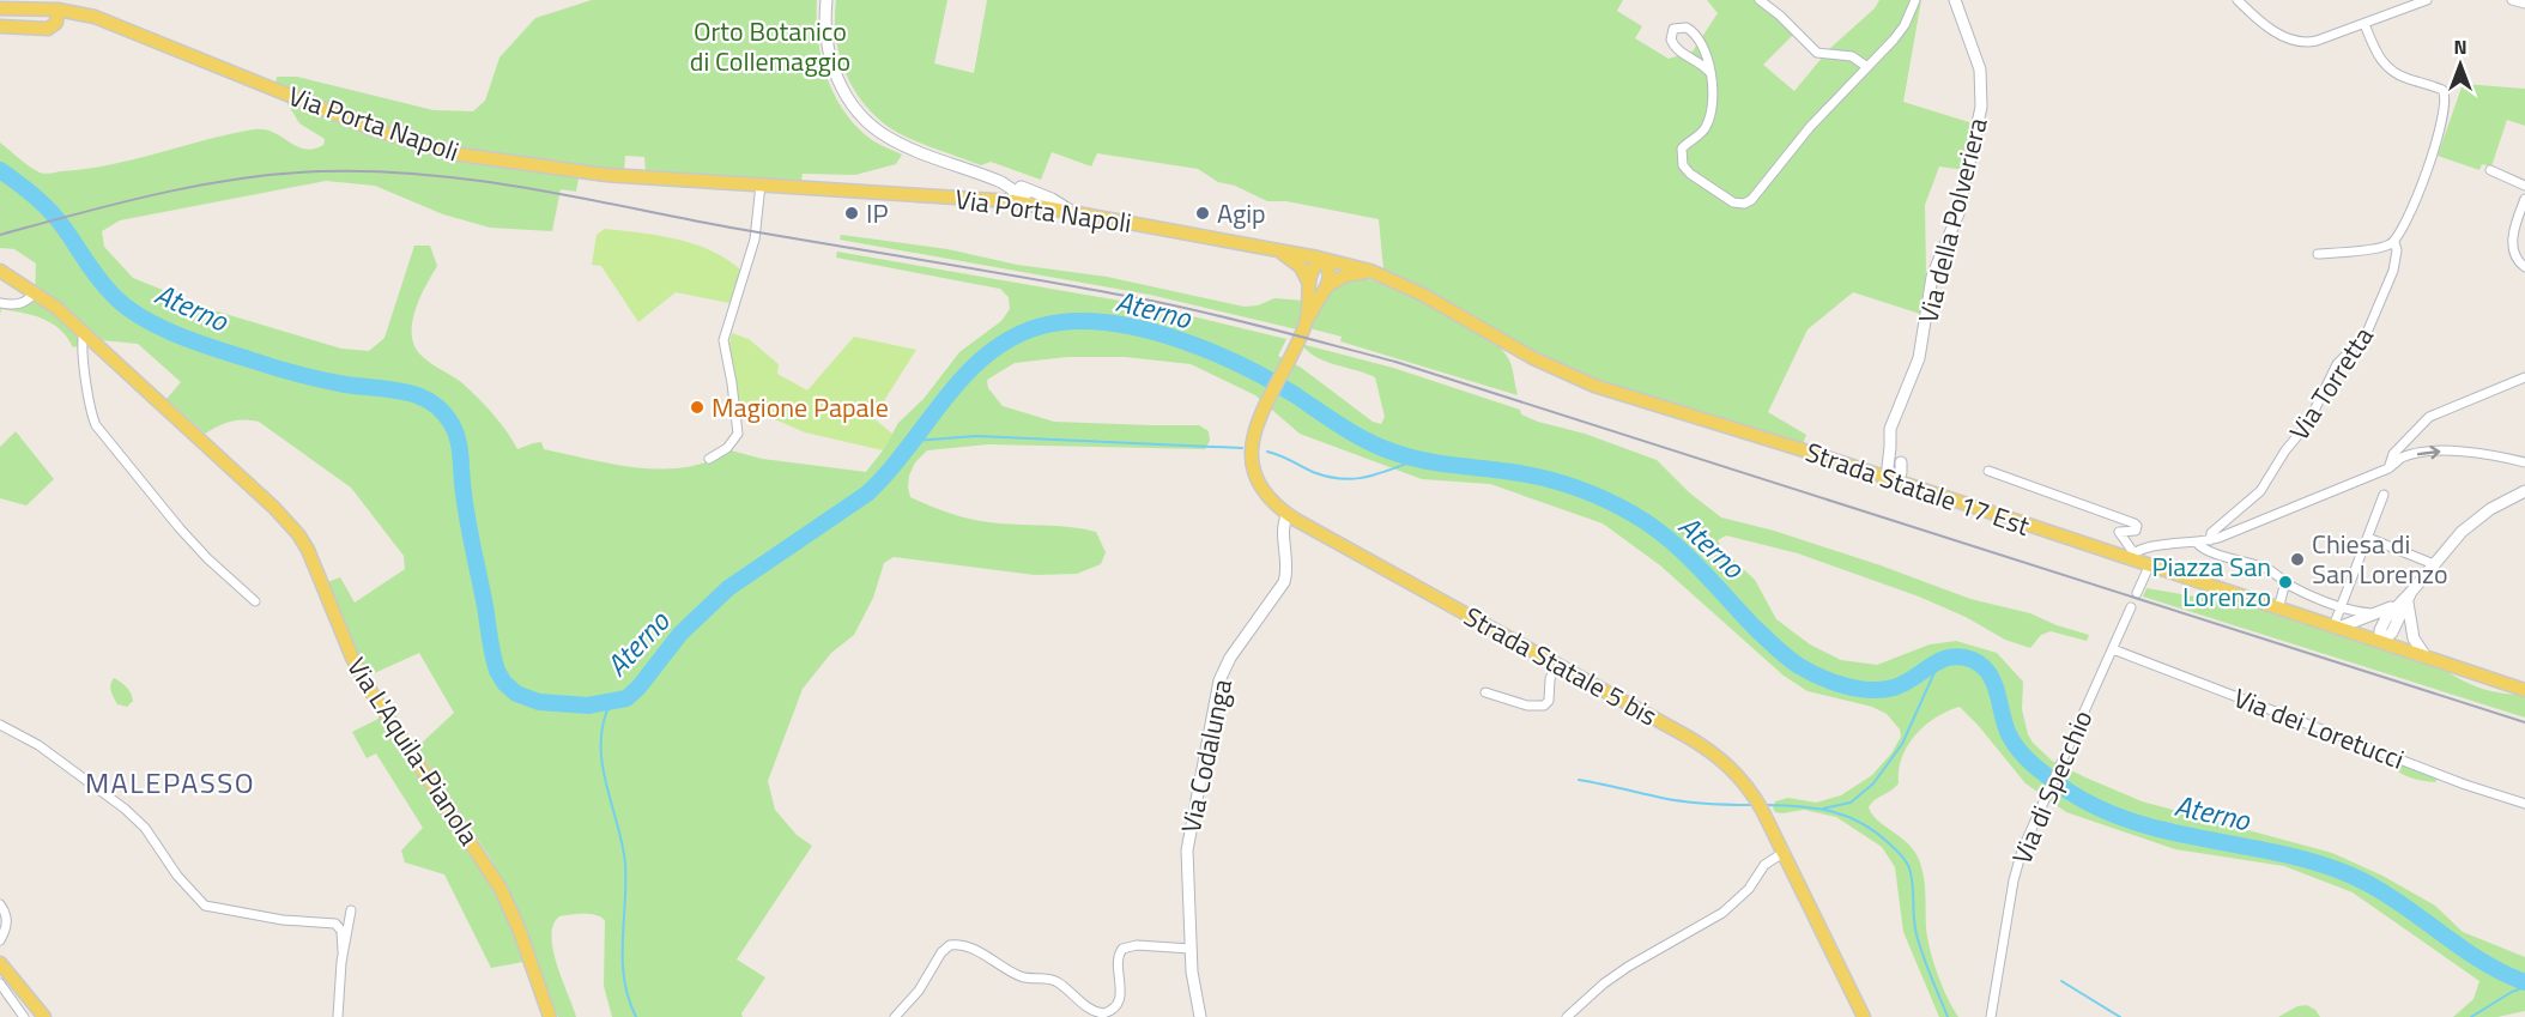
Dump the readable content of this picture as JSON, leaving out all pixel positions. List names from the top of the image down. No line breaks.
{"streets":{"main road":["Via Porta Napoli","Via della Polveriera","Strada Statale 17 Est","Strada Statale 5 bis","Via L'Aquila-Pianola","Via Codalunga"],"street":["Via Torretta","Via dei Loretucci","Via di Specchio"]},"crossings":[["Via Porta Napoli","Strada Statale 17 Est"],["Via Porta Napoli","Strada Statale 5 bis"],["Via della Polveriera","Strada Statale 17 Est"],["Strada Statale 17 Est","Strada Statale 5 bis"],["Strada Statale 5 bis","Via Codalunga"],["Via dei Loretucci","Via di Specchio"]],"districts":["MALEPASSO"],"water":["Aterno"],"parks":["Orto Botanico di Collemaggio"],"places":["IP","Agip","Magione Papale","Chiesa di San Lorenzo","Piazza San Lorenzo"],"north":"top"}
